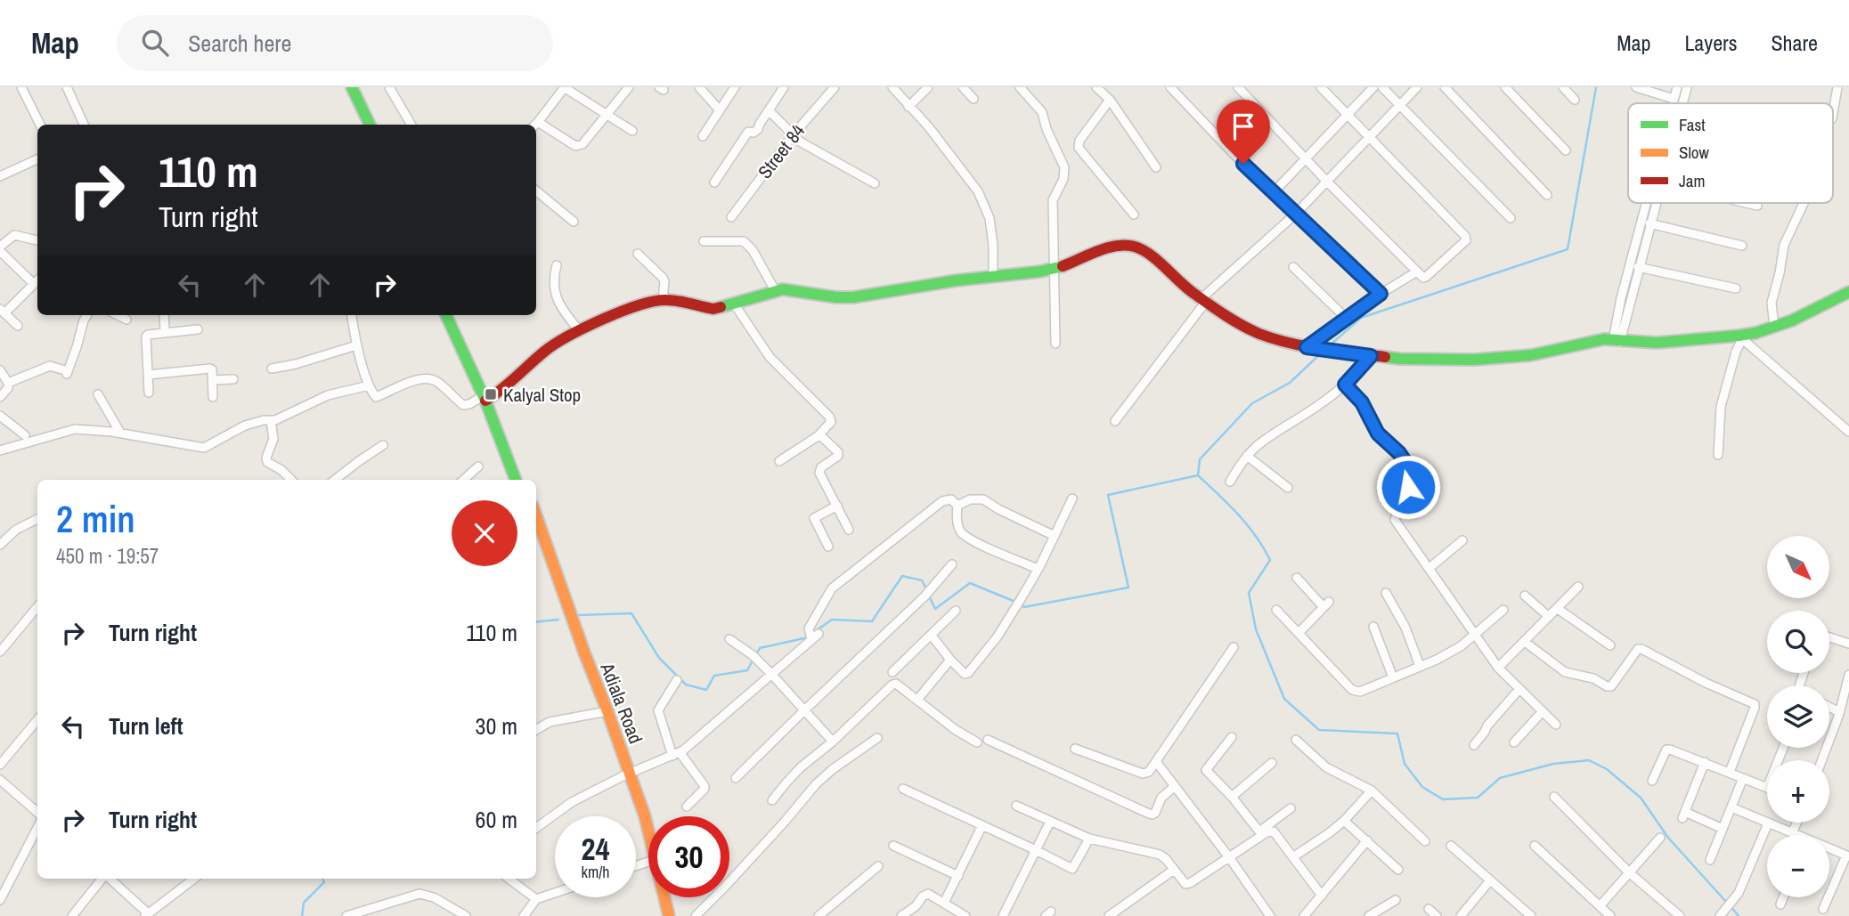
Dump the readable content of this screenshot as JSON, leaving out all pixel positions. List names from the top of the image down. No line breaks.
{"streets":{"main road":["Adiala Road"],"street":["Street 84"]},"places":{"transit":["Kalyal Stop"]},"legend":["Fast","Slow","Jam"],"north":"bottom right","page":{"header":"Map","search":"Search here","nav":["Map","Layers","Share"],"turn":["110 m","Turn right"],"heading":["2 min","450 m · 19:57"],"map_buttons":["+","−"],"list":[{"name":"Turn right","value":"110 m"},{"name":"Turn left","value":"30 m"},{"name":"Turn right","value":"60 m"}],"speed":"24 km/h","limit":"30"}}
